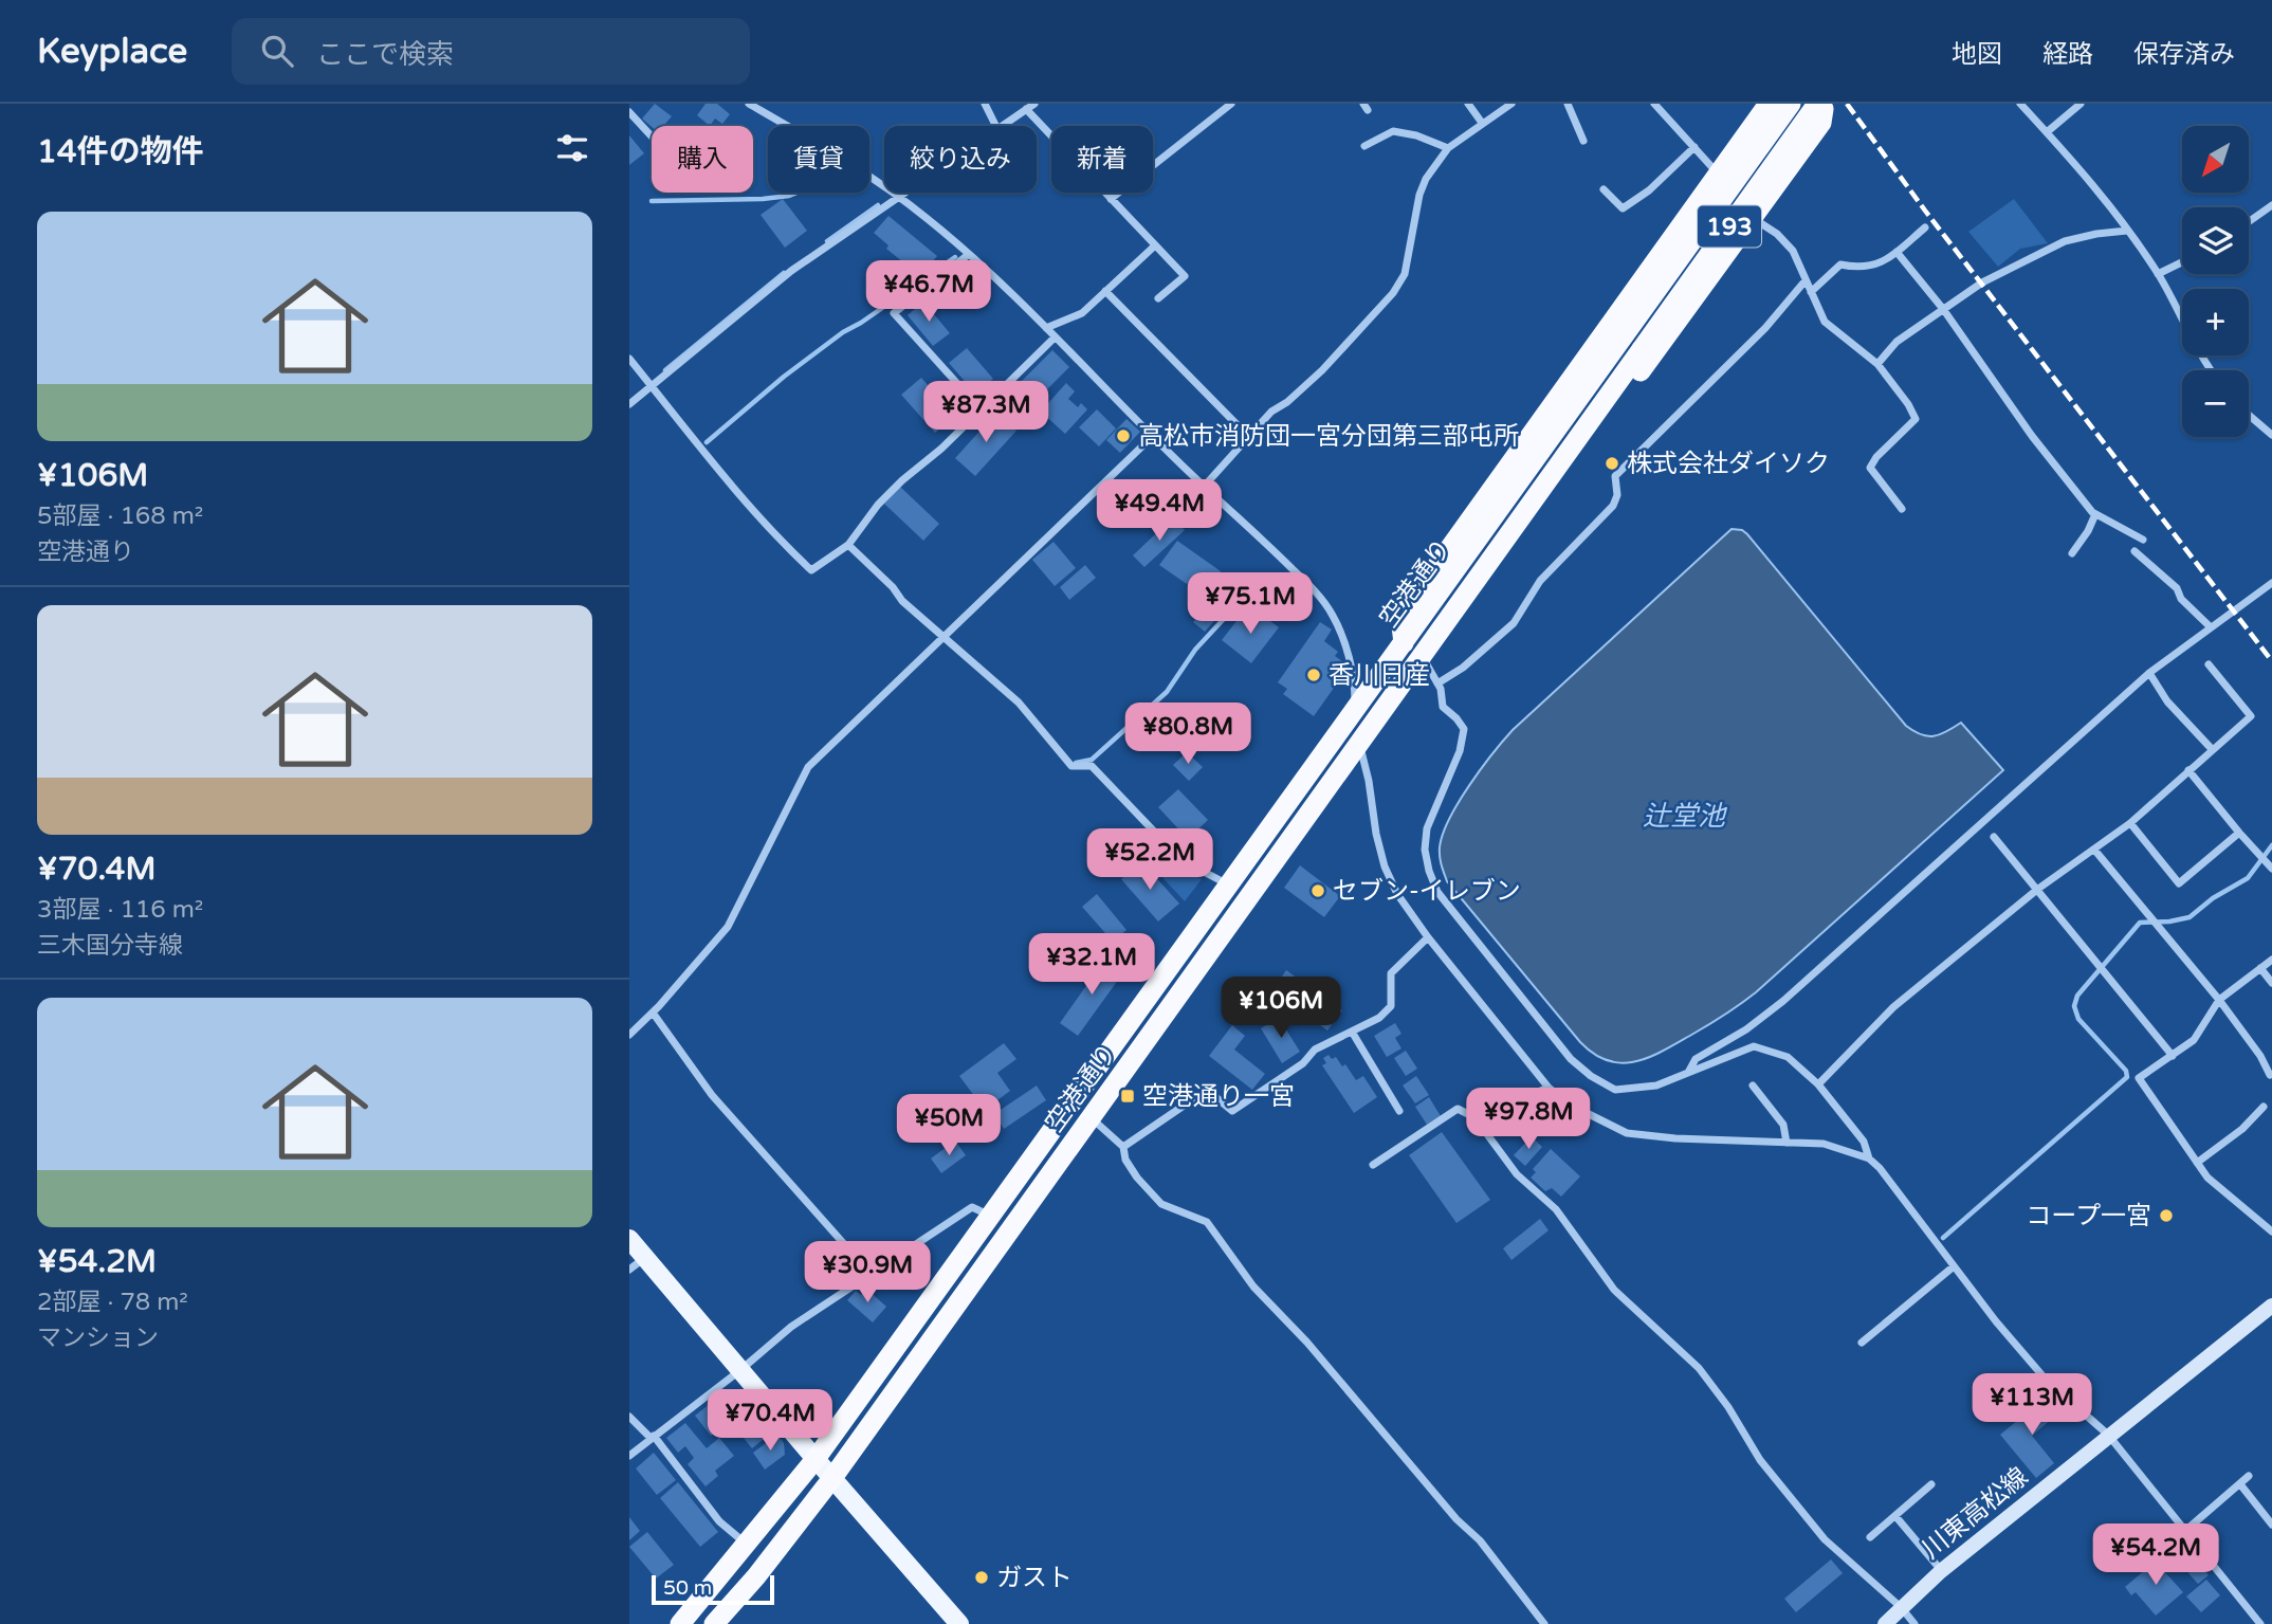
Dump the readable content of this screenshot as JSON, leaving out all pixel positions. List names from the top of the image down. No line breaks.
{"streets":{"highway":["193","空港通り"],"main road":["川東高松線"]},"water":["辻堂池"],"places":{"other":["高松市消防団一宮分団第三部屯所","株式会社ダイソク","香川日産","セブン-イレブン","コープ一宮","ガスト"],"transit":["空港通り一宮"]},"scale_bar":"50 m","north":"bottom left","page":{"header":"Keyplace","search":"ここで検索","nav":["地図","経路","保存済み"],"heading":"14件の物件","map_buttons":["+","−"],"chip":["購入","賃貸","絞り込み","新着"],"list":[{"name":"¥106M","note":"5部屋 · 168 m² · 空港通り"},{"name":"¥70.4M","note":"3部屋 · 116 m² · 三木国分寺線"},{"name":"¥54.2M","note":"2部屋 · 78 m² · マンション"}],"price":["¥46.7M","¥87.3M","¥49.4M","¥75.1M","¥80.8M","¥52.2M","¥32.1M","¥106M","¥97.8M","¥50M","¥30.9M","¥113M","¥70.4M","¥54.2M"],"scale":"50 m"}}
